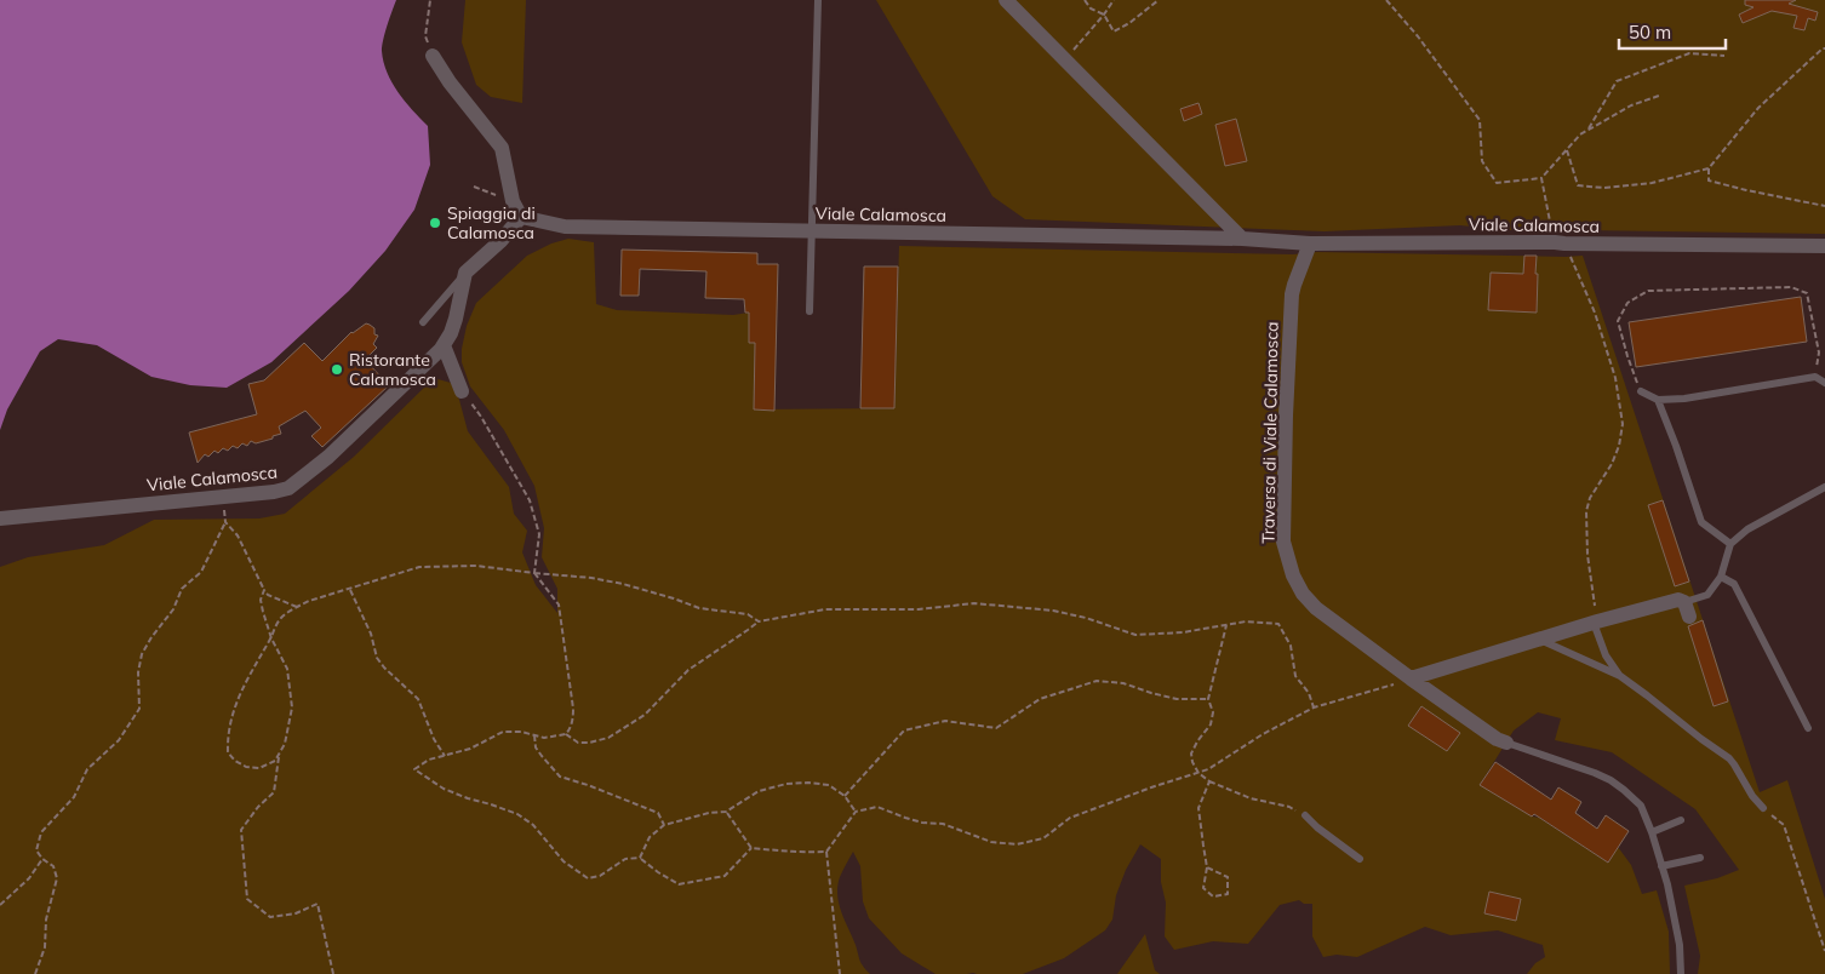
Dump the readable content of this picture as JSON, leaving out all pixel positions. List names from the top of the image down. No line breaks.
{"streets":{"street":["Viale Calamosca","Traversa di Viale Calamosca"]},"crossings":[["Viale Calamosca","Traversa di Viale Calamosca"]],"places":["Spiaggia di Calamosca","Ristorante Calamosca"],"scale_bar":"50 m"}
